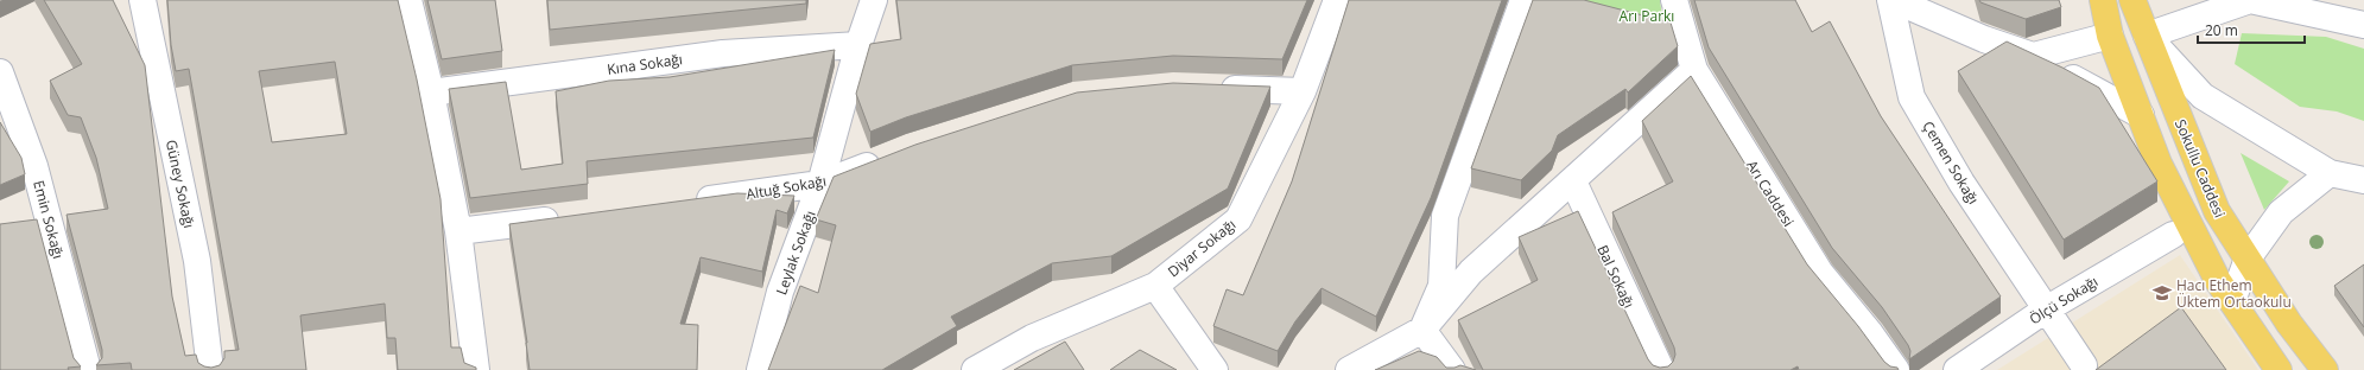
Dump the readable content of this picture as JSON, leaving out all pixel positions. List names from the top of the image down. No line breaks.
{"streets":{"main road":["Sokullu Caddesi"],"street":["Kına Sokağı","Çemen Sokağı","Güney Sokağı","Altuğ Sokağı","Arı Caddesi","Emin Sokağı","Diyar Sokağı","Leylak Sokağı","Bal Sokağı","Ölçü Sokağı"]},"crossings":[["Kına Sokağı","Leylak Sokağı"],["Çemen Sokağı","Ölçü Sokağı"],["Altuğ Sokağı","Leylak Sokağı"]],"parks":["Arı Parkı"],"places":{"school or university":["Hacı Ethem Üktem Ortaokulu"]},"scale_bar":"20 m"}
